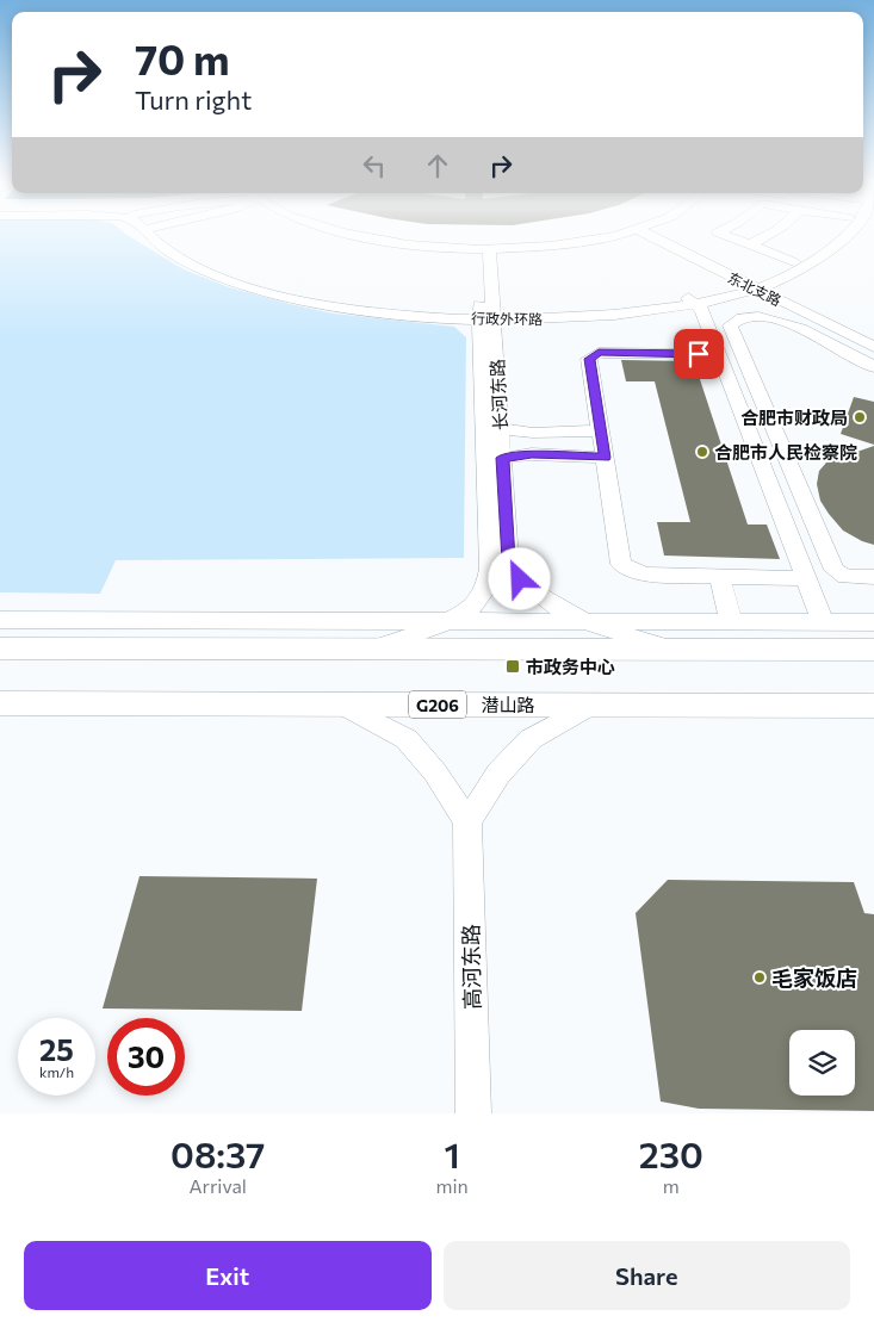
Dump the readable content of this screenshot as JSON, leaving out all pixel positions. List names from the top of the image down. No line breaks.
{"streets":{"main road":["G206","潜山路"],"street":["东北支路","行政外环路","长河东路","高河东路"]},"crossings":[["东北支路","行政外环路"],["行政外环路","长河东路"]],"places":{"other":["合肥市财政局","合肥市人民检察院","毛家饭店"],"transit":["市政务中心"]},"page":{"turn":["70 m","Turn right"],"speed":"25 km/h","limit":"30","eta":["08:37","Arrival","1","min","230","m"],"buttons":["Exit","Share"]}}
